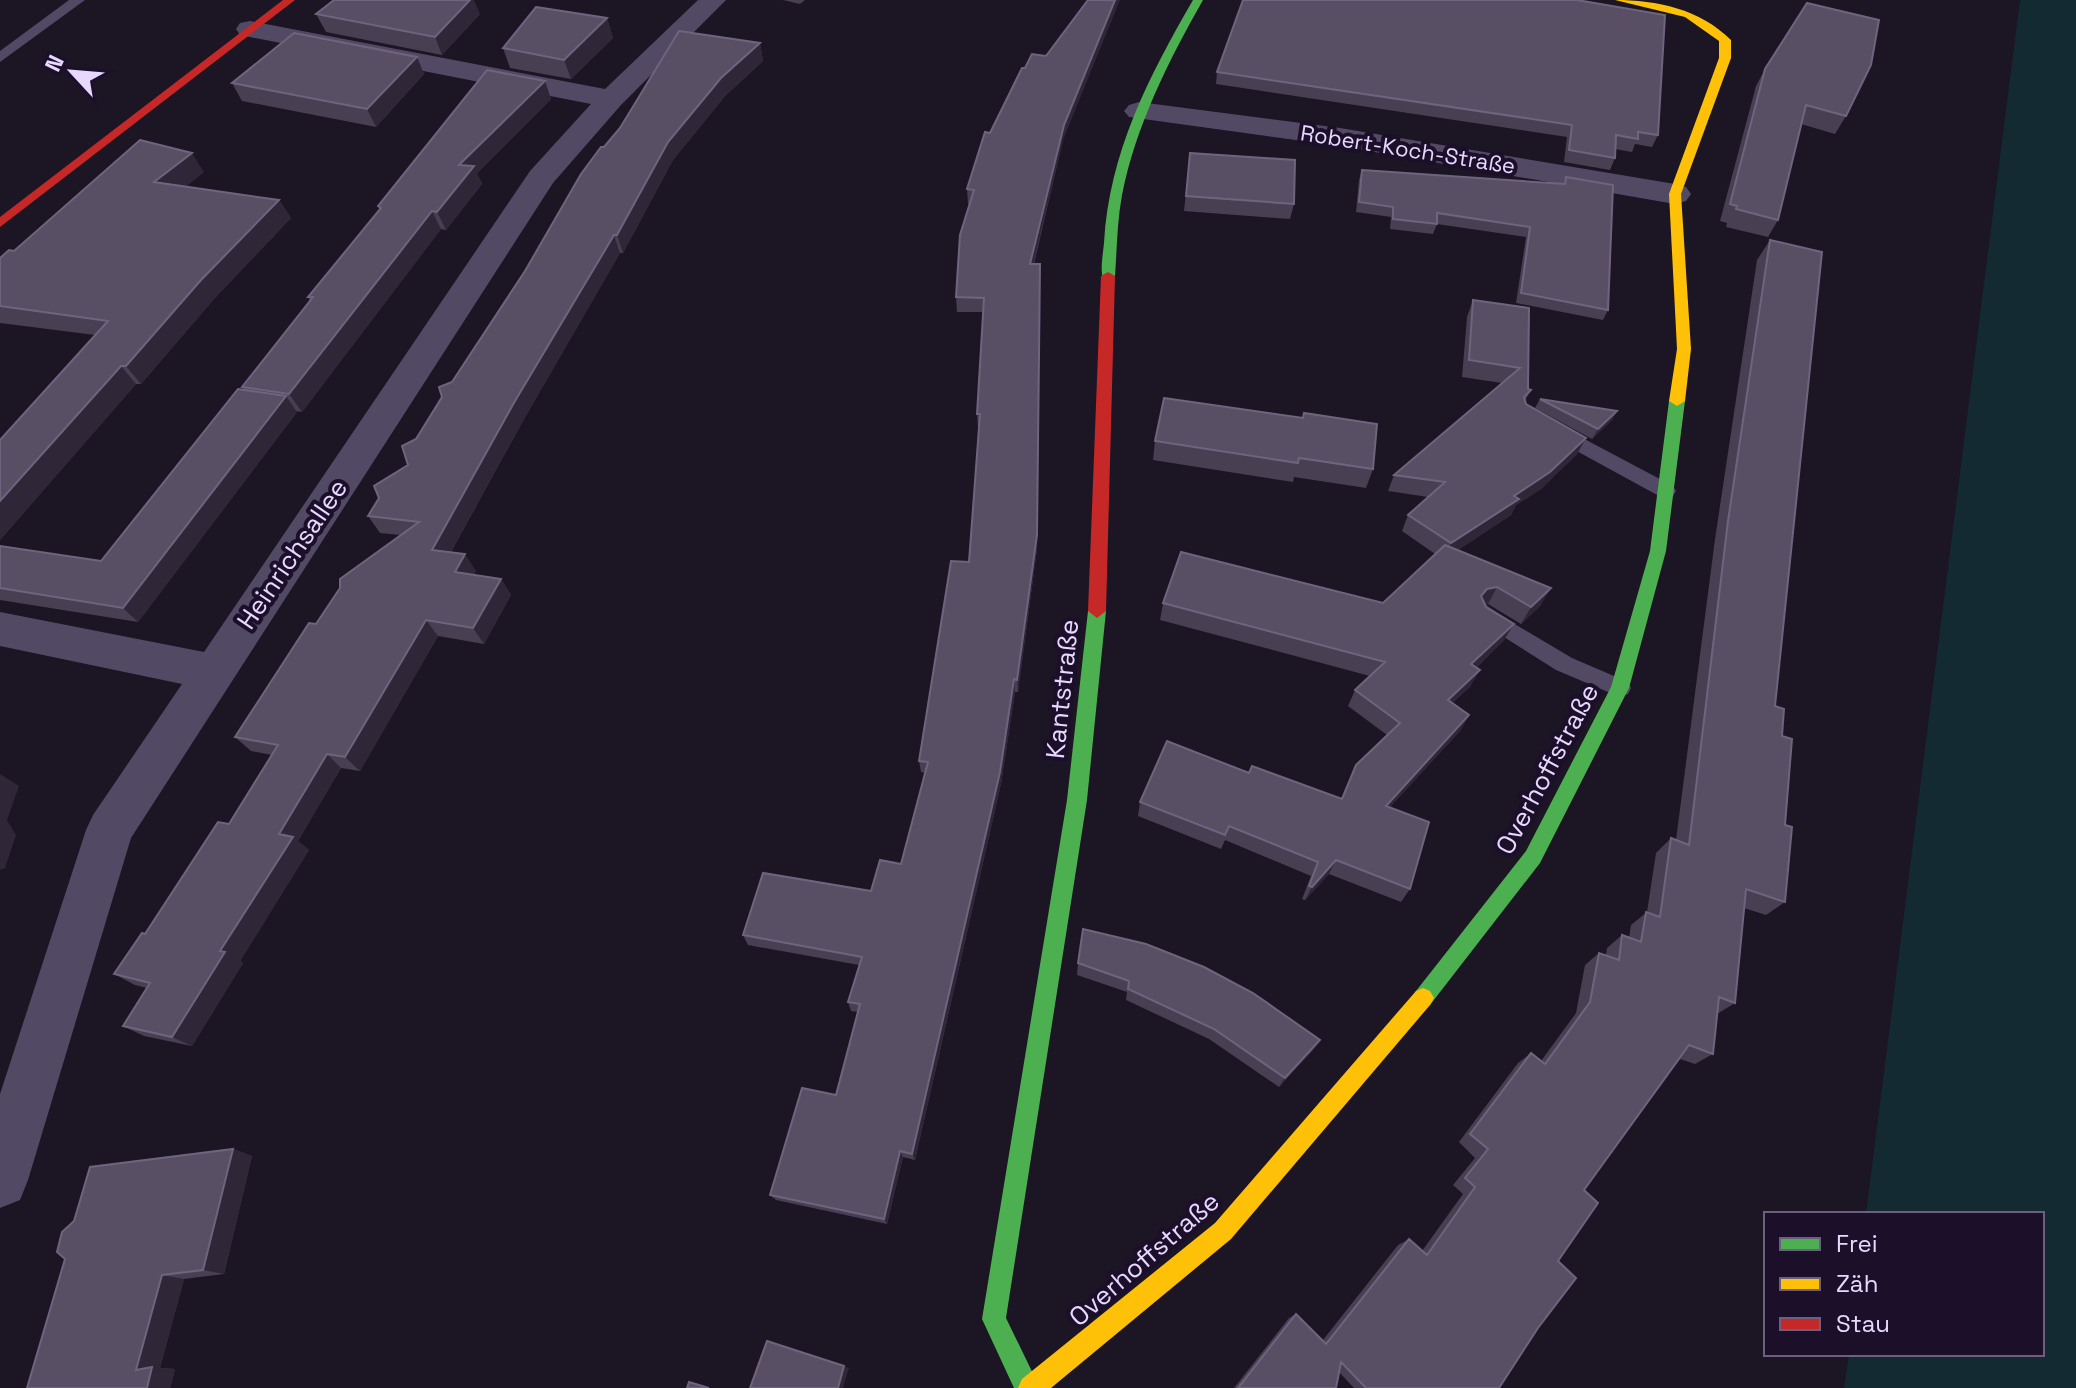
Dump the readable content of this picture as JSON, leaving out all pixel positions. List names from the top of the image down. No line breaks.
{"streets":{"street":["Robert-Koch-Straße","Heinrichsallee","Kantstraße","Overhoffstraße"]},"crossings":[["Robert-Koch-Straße","Kantstraße"],["Robert-Koch-Straße","Overhoffstraße"],["Kantstraße","Overhoffstraße"]],"legend":["Frei","Zäh","Stau"],"north":"top left"}
